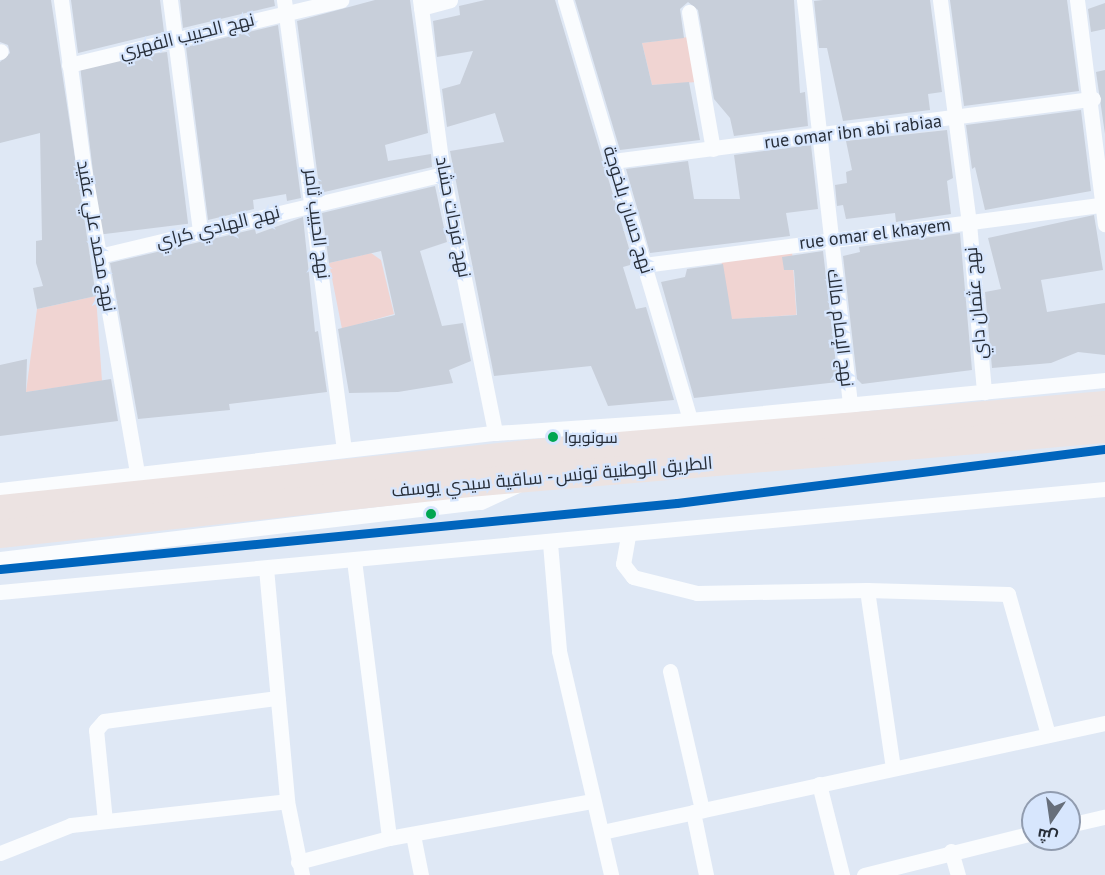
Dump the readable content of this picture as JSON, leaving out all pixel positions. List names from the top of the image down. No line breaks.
{"streets":{"highway":["الطريق الوطنية تونس - ساقية سيدي يوسف"],"street":["نهج الحبيب الفهري","rue omar ibn abi rabiaa","نهج حسان بلخوجة","نهج فرحات حشاد","نهج الحبيب ثامر","نهج الهادي كراي","rue omar el khayem","نهج محمد علي عقيد","نهج عثمان داي","نهج الإمام مالك"]},"crossings":[["نهج الحبيب الفهري","نهج الحبيب ثامر"],["نهج الحبيب الفهري","نهج محمد علي عقيد"],["rue omar ibn abi rabiaa","نهج حسان بلخوجة"],["rue omar ibn abi rabiaa","نهج عثمان داي"],["rue omar ibn abi rabiaa","نهج الإمام مالك"],["نهج حسان بلخوجة","rue omar el khayem"],["نهج فرحات حشاد","نهج الهادي كراي"],["نهج الحبيب ثامر","نهج الهادي كراي"],["نهج الهادي كراي","نهج محمد علي عقيد"],["rue omar el khayem","نهج عثمان داي"],["rue omar el khayem","نهج الإمام مالك"]],"places":["سونوبوا"],"north":"bottom"}
